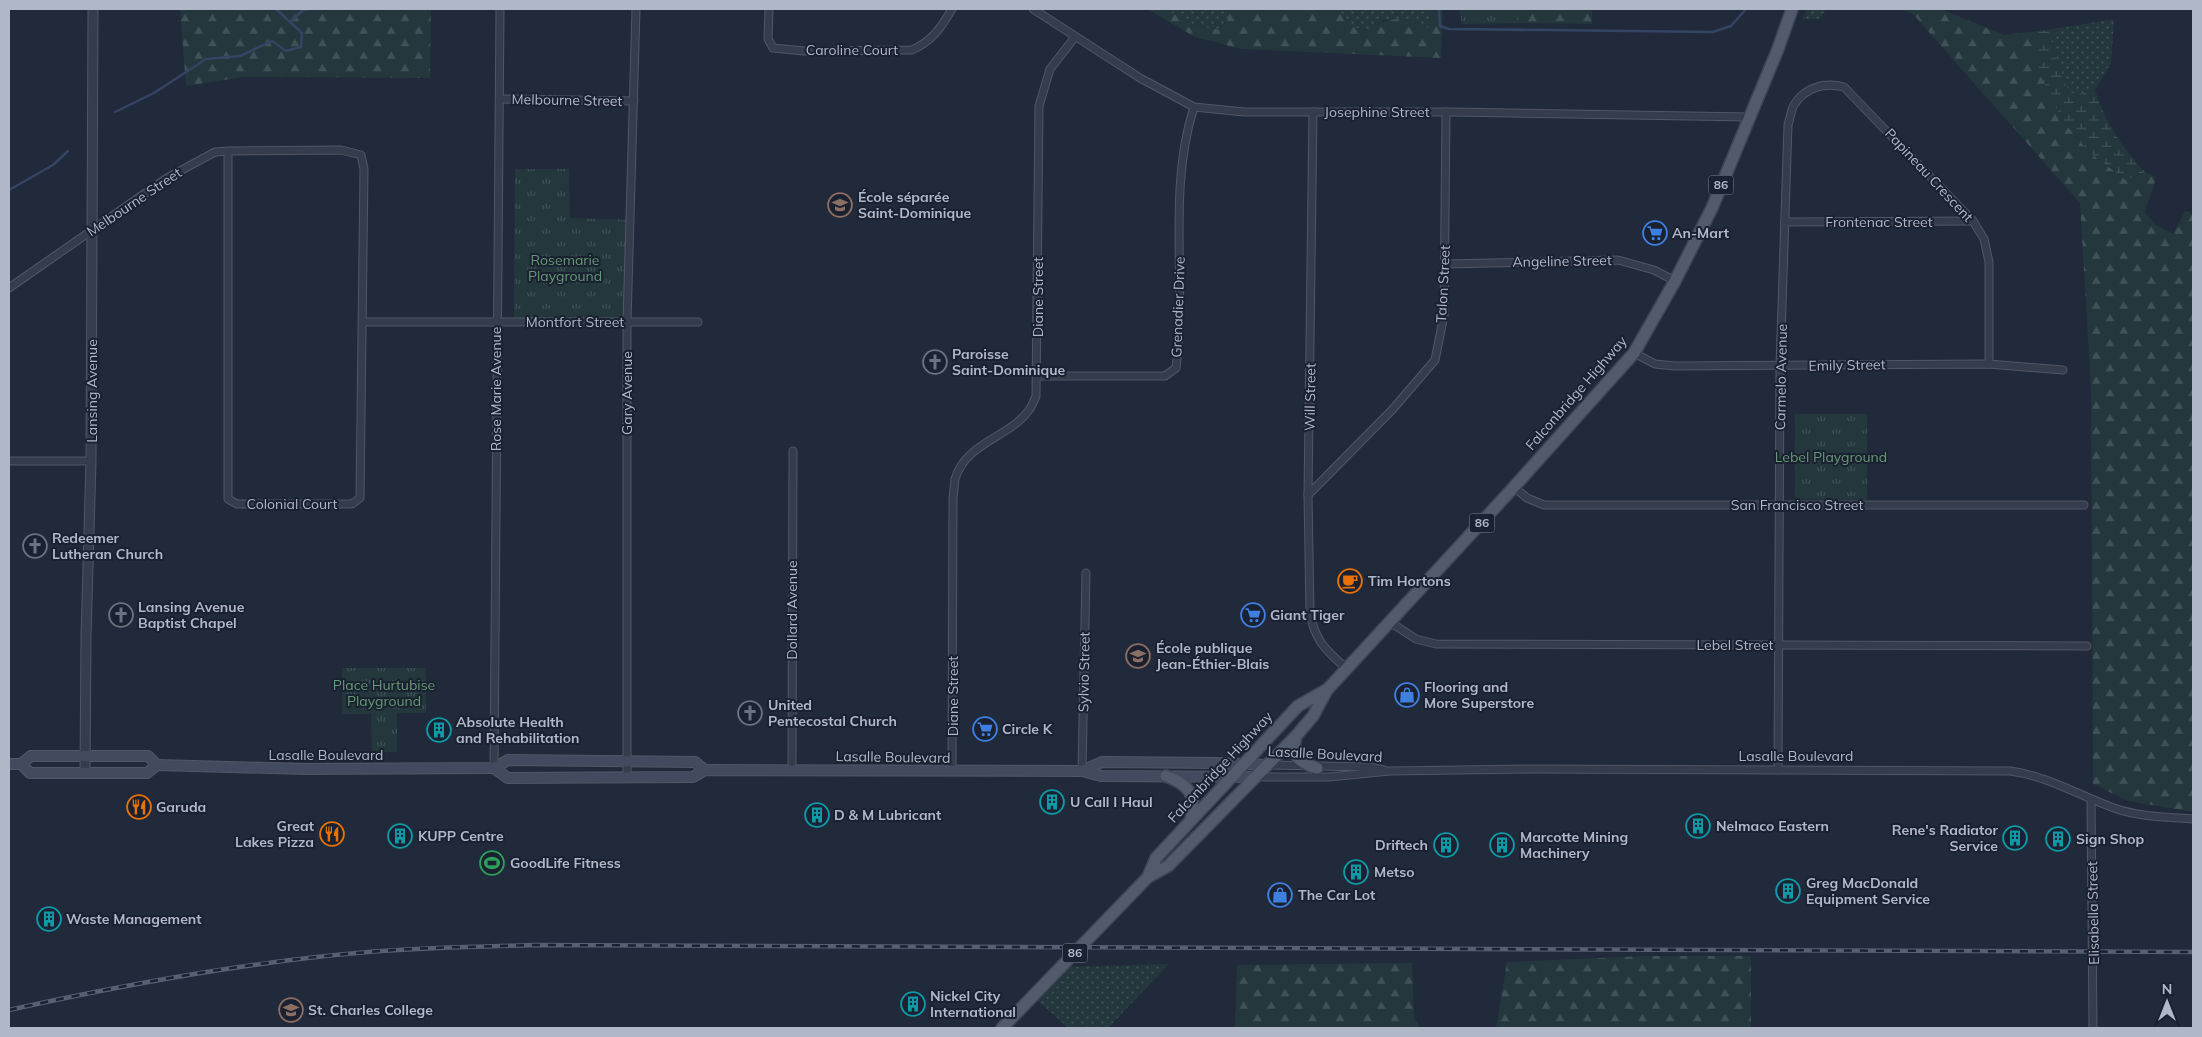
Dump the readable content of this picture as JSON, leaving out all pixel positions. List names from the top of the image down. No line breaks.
{"streets":{"main road":["86","Falconbridge Highway","Lasalle Boulevard"],"street":["Caroline Court","Melbourne Street","Josephine Street","Papineau Crescent","Frontenac Street","Angeline Street","Talon Street","Diane Street","Grenadier Drive","Montfort Street","Emily Street","Carmelo Avenue","Rose Marie Avenue","Lansing Avenue","Gary Avenue","Will Street","Colonial Court","San Francisco Street","Dollard Avenue","Lebel Street","Sylvio Street","Elisabella Street"]},"crossings":[["Melbourne Street","Rose Marie Avenue"],["Melbourne Street","Lansing Avenue"],["Melbourne Street","Gary Avenue"],["Melbourne Street","Colonial Court"],["Josephine Street","Talon Street"],["Josephine Street","Diane Street"],["Josephine Street","Grenadier Drive"],["Josephine Street","Falconbridge Highway"],["Josephine Street","Will Street"],["Papineau Crescent","Frontenac Street"],["Papineau Crescent","Emily Street"],["Papineau Crescent","Carmelo Avenue"],["Frontenac Street","Carmelo Avenue"],["Angeline Street","Talon Street"],["Angeline Street","Falconbridge Highway"],["Talon Street","Will Street"],["Diane Street","Grenadier Drive"],["Diane Street","Lasalle Boulevard"],["Montfort Street","Rose Marie Avenue"],["Montfort Street","Gary Avenue"],["Montfort Street","Colonial Court"],["Emily Street","Carmelo Avenue"],["Emily Street","Falconbridge Highway"],["Carmelo Avenue","San Francisco Street"],["Carmelo Avenue","Lebel Street"],["Carmelo Avenue","Lasalle Boulevard"],["Rose Marie Avenue","Lasalle Boulevard"],["Lansing Avenue","Lasalle Boulevard"],["Gary Avenue","Lasalle Boulevard"],["Falconbridge Highway","Will Street"],["Falconbridge Highway","San Francisco Street"],["Falconbridge Highway","Lebel Street"],["Falconbridge Highway","Lasalle Boulevard"],["Dollard Avenue","Lasalle Boulevard"],["Sylvio Street","Lasalle Boulevard"],["Lasalle Boulevard","Elisabella Street"]],"parks":["Rosemarie Playground","Lebel Playground","Place Hurtubise Playground"],"places":{"school or university":["École séparée Saint-Dominique","École publique Jean-Éthier-Blais","St. Charles College"],"supermarket":["An-Mart","Giant Tiger","Circle K"],"church":["Paroisse Saint-Dominique","Redeemer Lutheran Church","Lansing Avenue Baptist Chapel","United Pentecostal Church"],"cafe":["Tim Hortons"],"shop":["Flooring and More Superstore","The Car Lot"],"building":["Absolute Health and Rehabilitation","U Call I Haul","D & M Lubricant","Nelmaco Eastern","KUPP Centre","Rene's Radiator Service","Sign Shop","Driftech","Marcotte Mining Machinery","Metso","Greg MacDonald Equipment Service","Waste Management","Nickel City International"],"restaurant":["Garuda","Great Lakes Pizza"],"sports":["GoodLife Fitness"]},"north":"top"}
